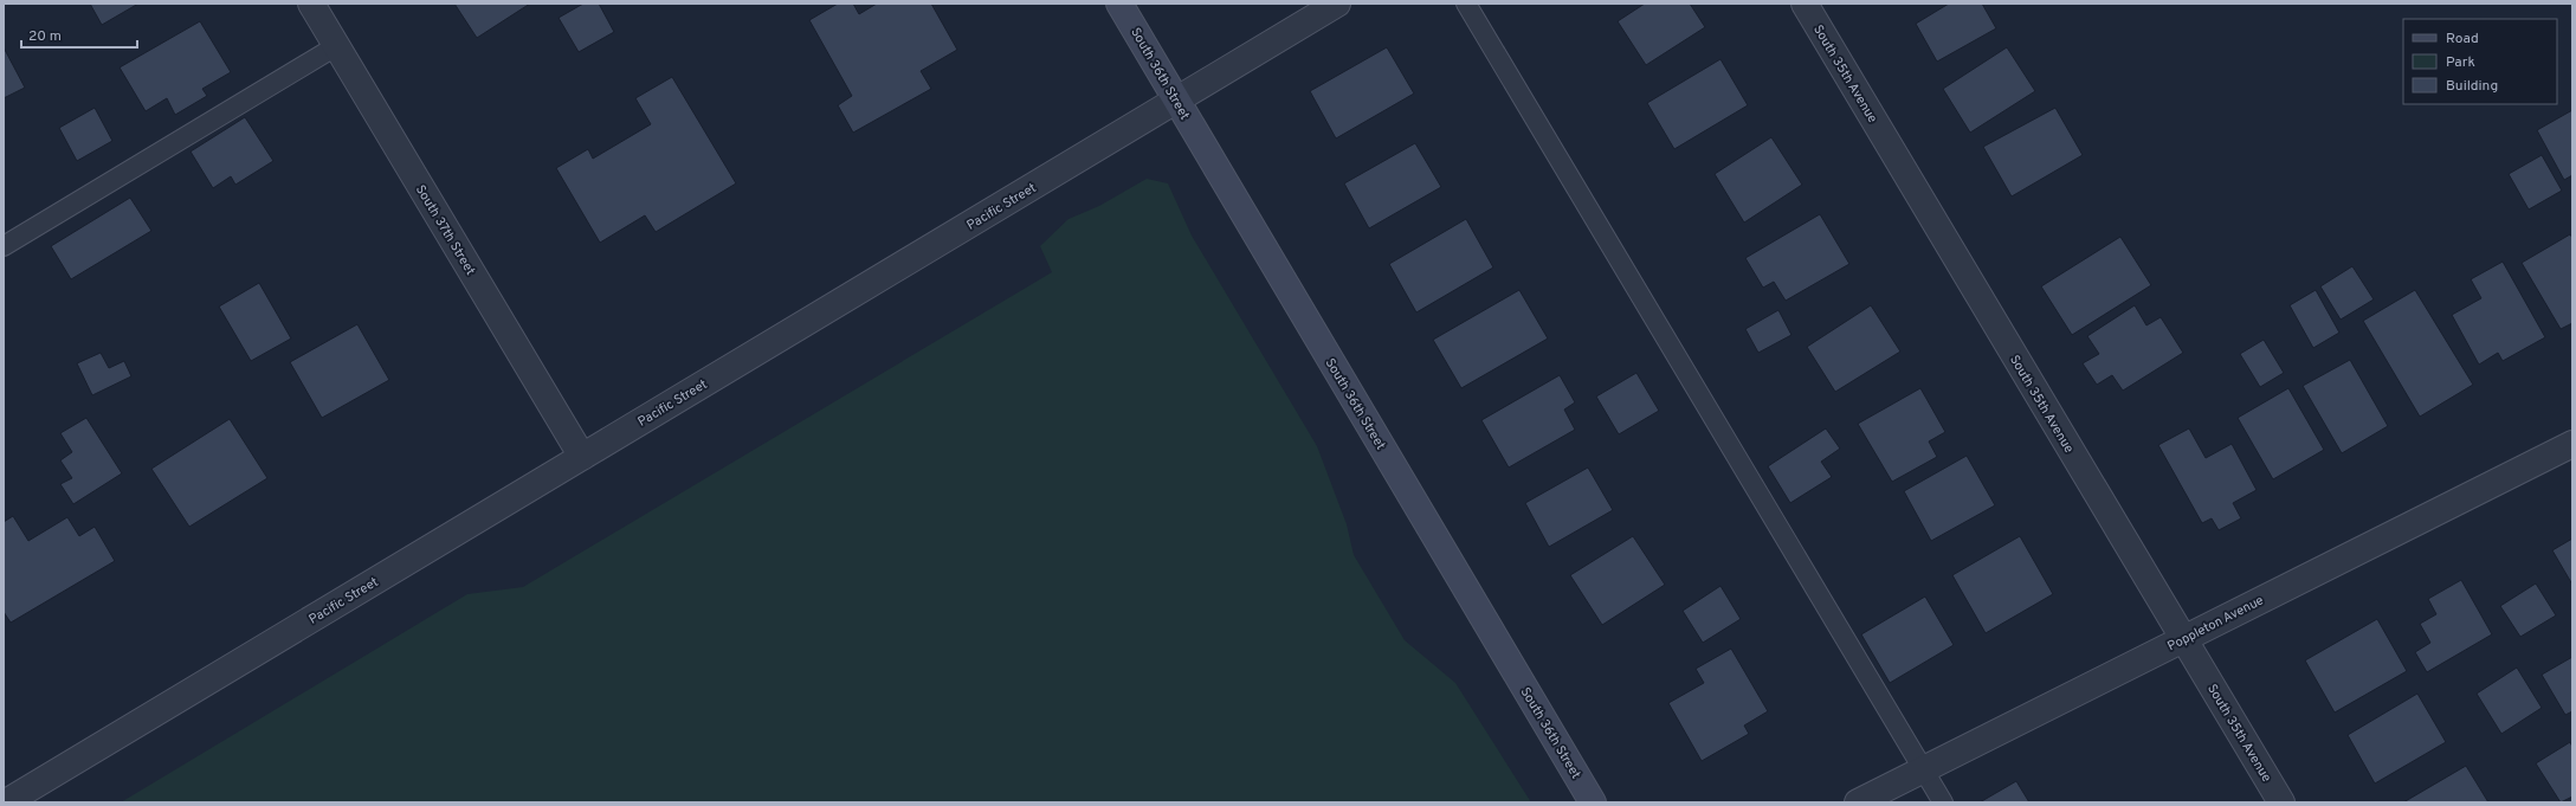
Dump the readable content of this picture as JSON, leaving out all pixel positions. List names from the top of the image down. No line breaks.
{"streets":{"street":["South 36th Street","South 35th Avenue","Pacific Street","South 37th Street","Poppleton Avenue"]},"crossings":[["South 36th Street","Pacific Street"],["South 35th Avenue","Poppleton Avenue"],["Pacific Street","South 37th Street"]],"legend":["Road","Park","Building"],"scale_bar":"20 m"}
